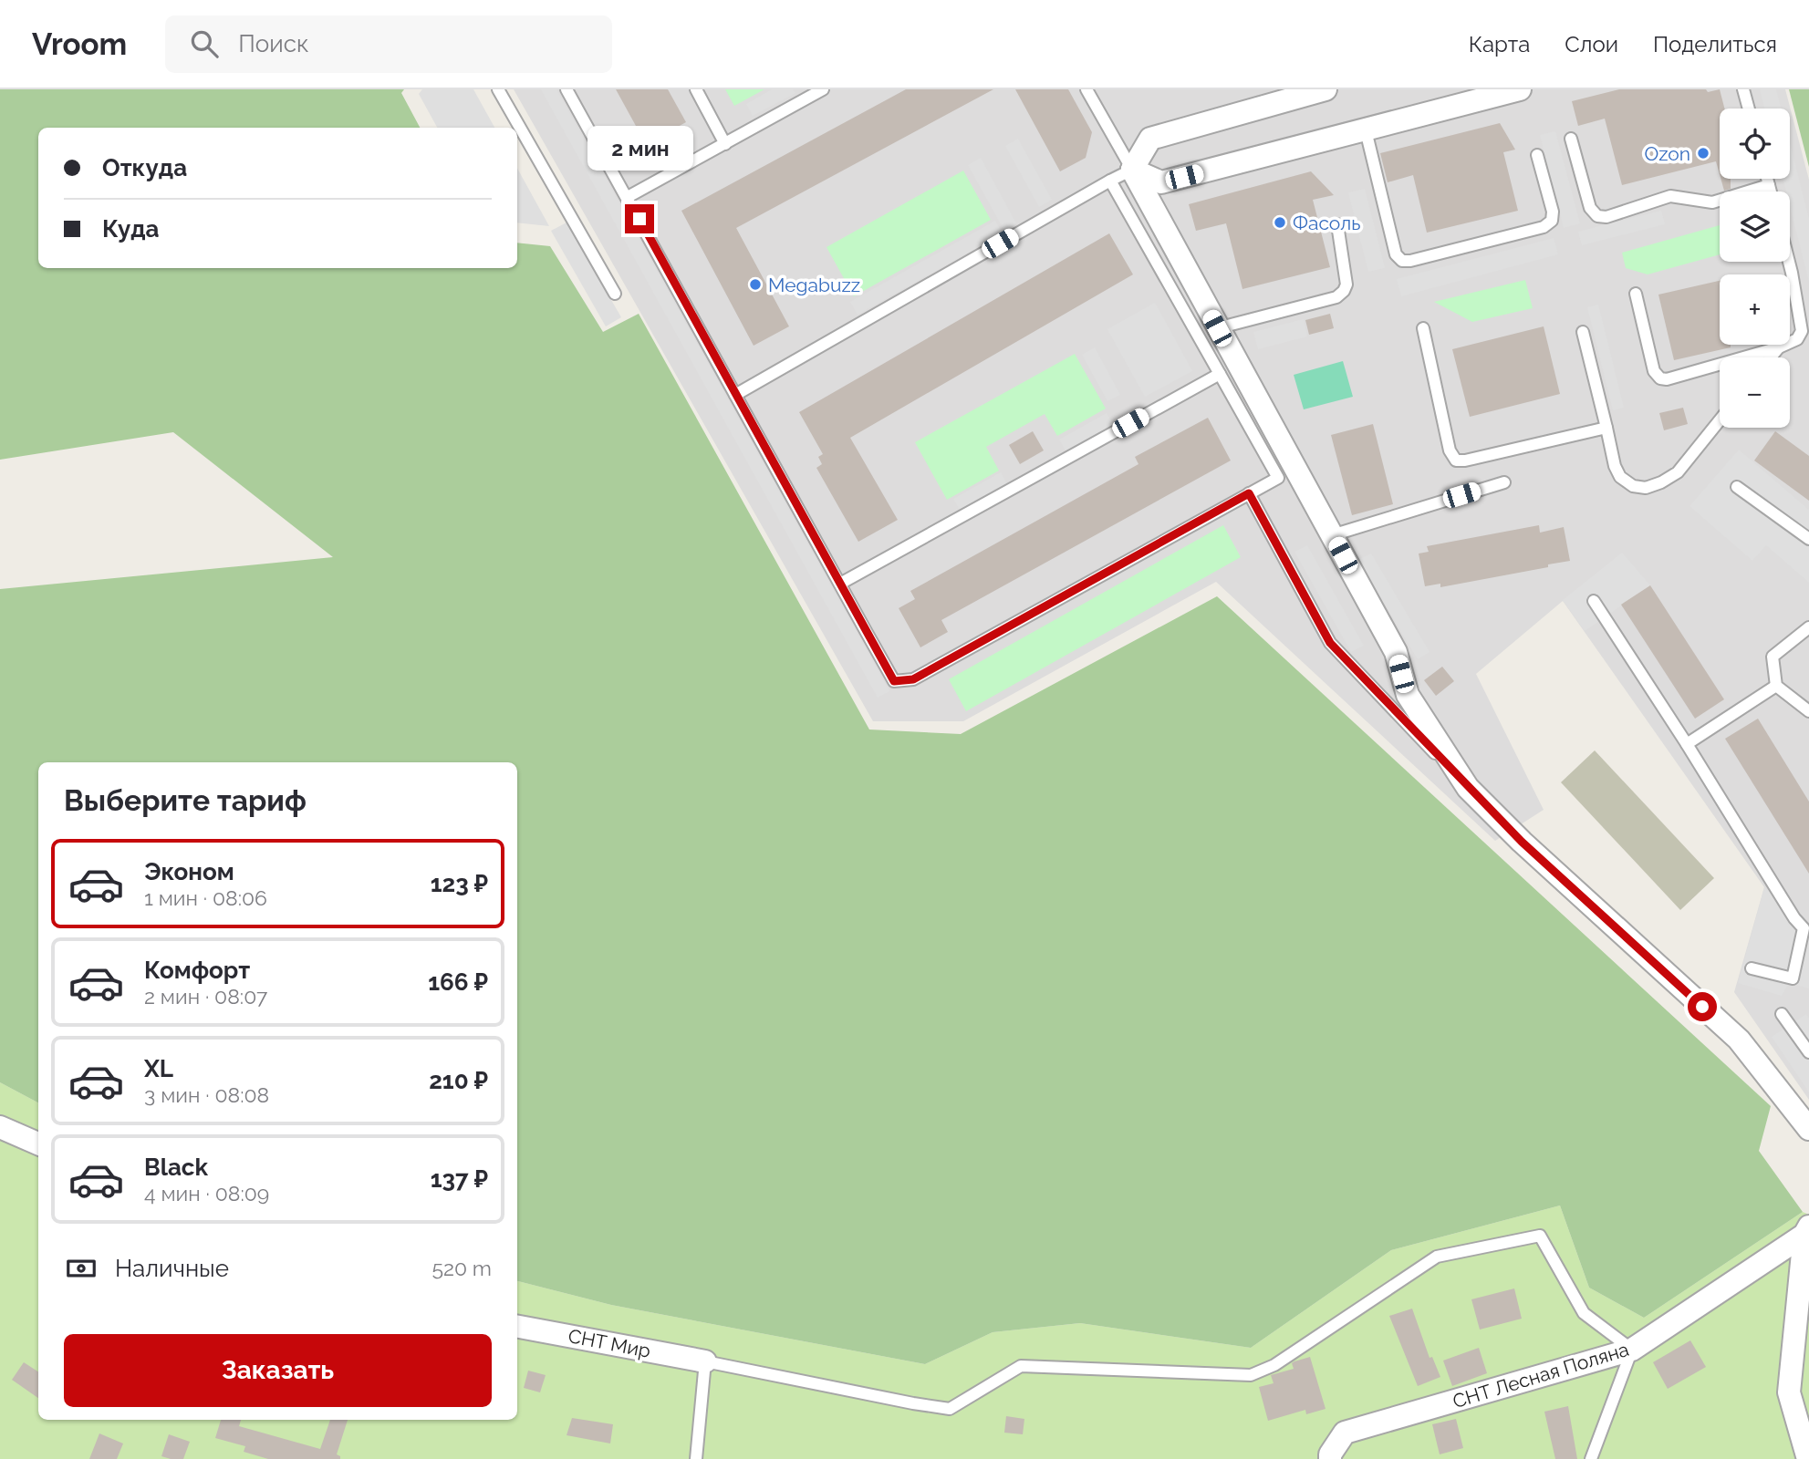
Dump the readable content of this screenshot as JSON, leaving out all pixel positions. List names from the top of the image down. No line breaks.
{"streets":{"street":["СНТ Мир","СНТ Лесная Поляна"]},"places":["Ozon","Фасоль","Megabuzz"],"page":{"header":"Vroom","search":"Поиск","nav":["Карта","Слои","Поделиться"],"map_buttons":["+","−"],"bubble":"2 мин","banner":["Откуда","Куда"],"heading":"Выберите тариф","list":[{"name":"Эконом","note":"1 мин · 08:06","value":"123 ₽"},{"name":"Комфорт","note":"2 мин · 08:07","value":"166 ₽"},{"name":"XL","note":"3 мин · 08:08","value":"210 ₽"},{"name":"Black","note":"4 мин · 08:09","value":"137 ₽"}],"pay":["Наличные","520 m"],"buttons":"Заказать"}}
